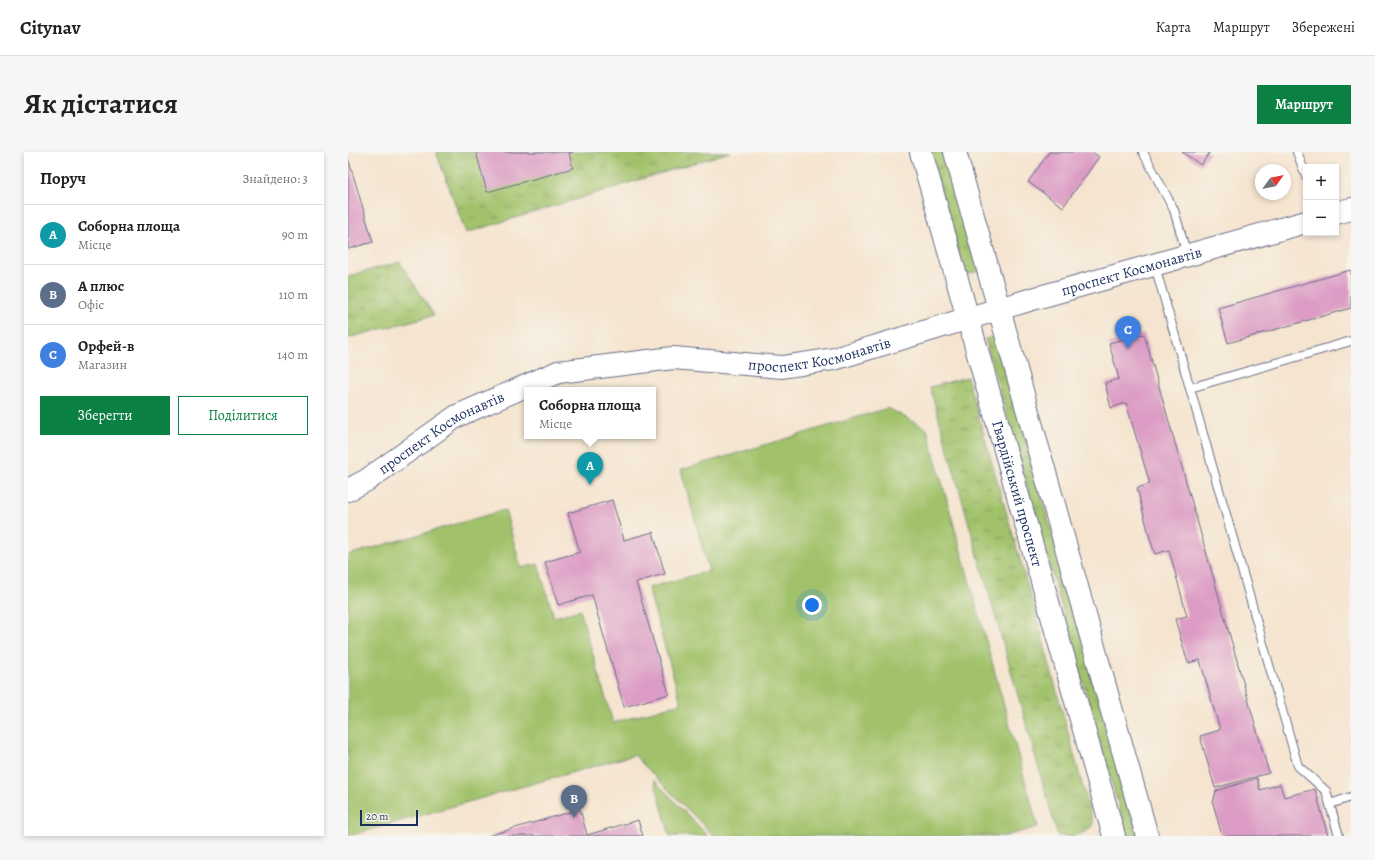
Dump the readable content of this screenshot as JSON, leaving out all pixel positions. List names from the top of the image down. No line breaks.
{"streets":{"main road":["проспект Космонавтів","Гвардійський проспект"]},"crossings":[["проспект Космонавтів","Гвардійський проспект"]],"scale_bar":"20 m","north":"top right","page":{"header":"Citynav","nav":["Карта","Маршрут","Збережені"],"title":"Як дістатися","buttons":["Маршрут",["Зберегти","Поділитися"]],"heading":["Поруч","Знайдено: 3"],"map_buttons":["+","−"],"list":[{"mark":"A","name":"Соборна площа","note":"Місце","value":"90 m"},{"mark":"B","name":"А плюс","note":"Офіс","value":"110 m"},{"mark":"C","name":"Орфей-в","note":"Магазин","value":"140 m"}],"pins":["C","A","B"],"popup":["Соборна площа","Місце"],"scale":"20 m"}}
